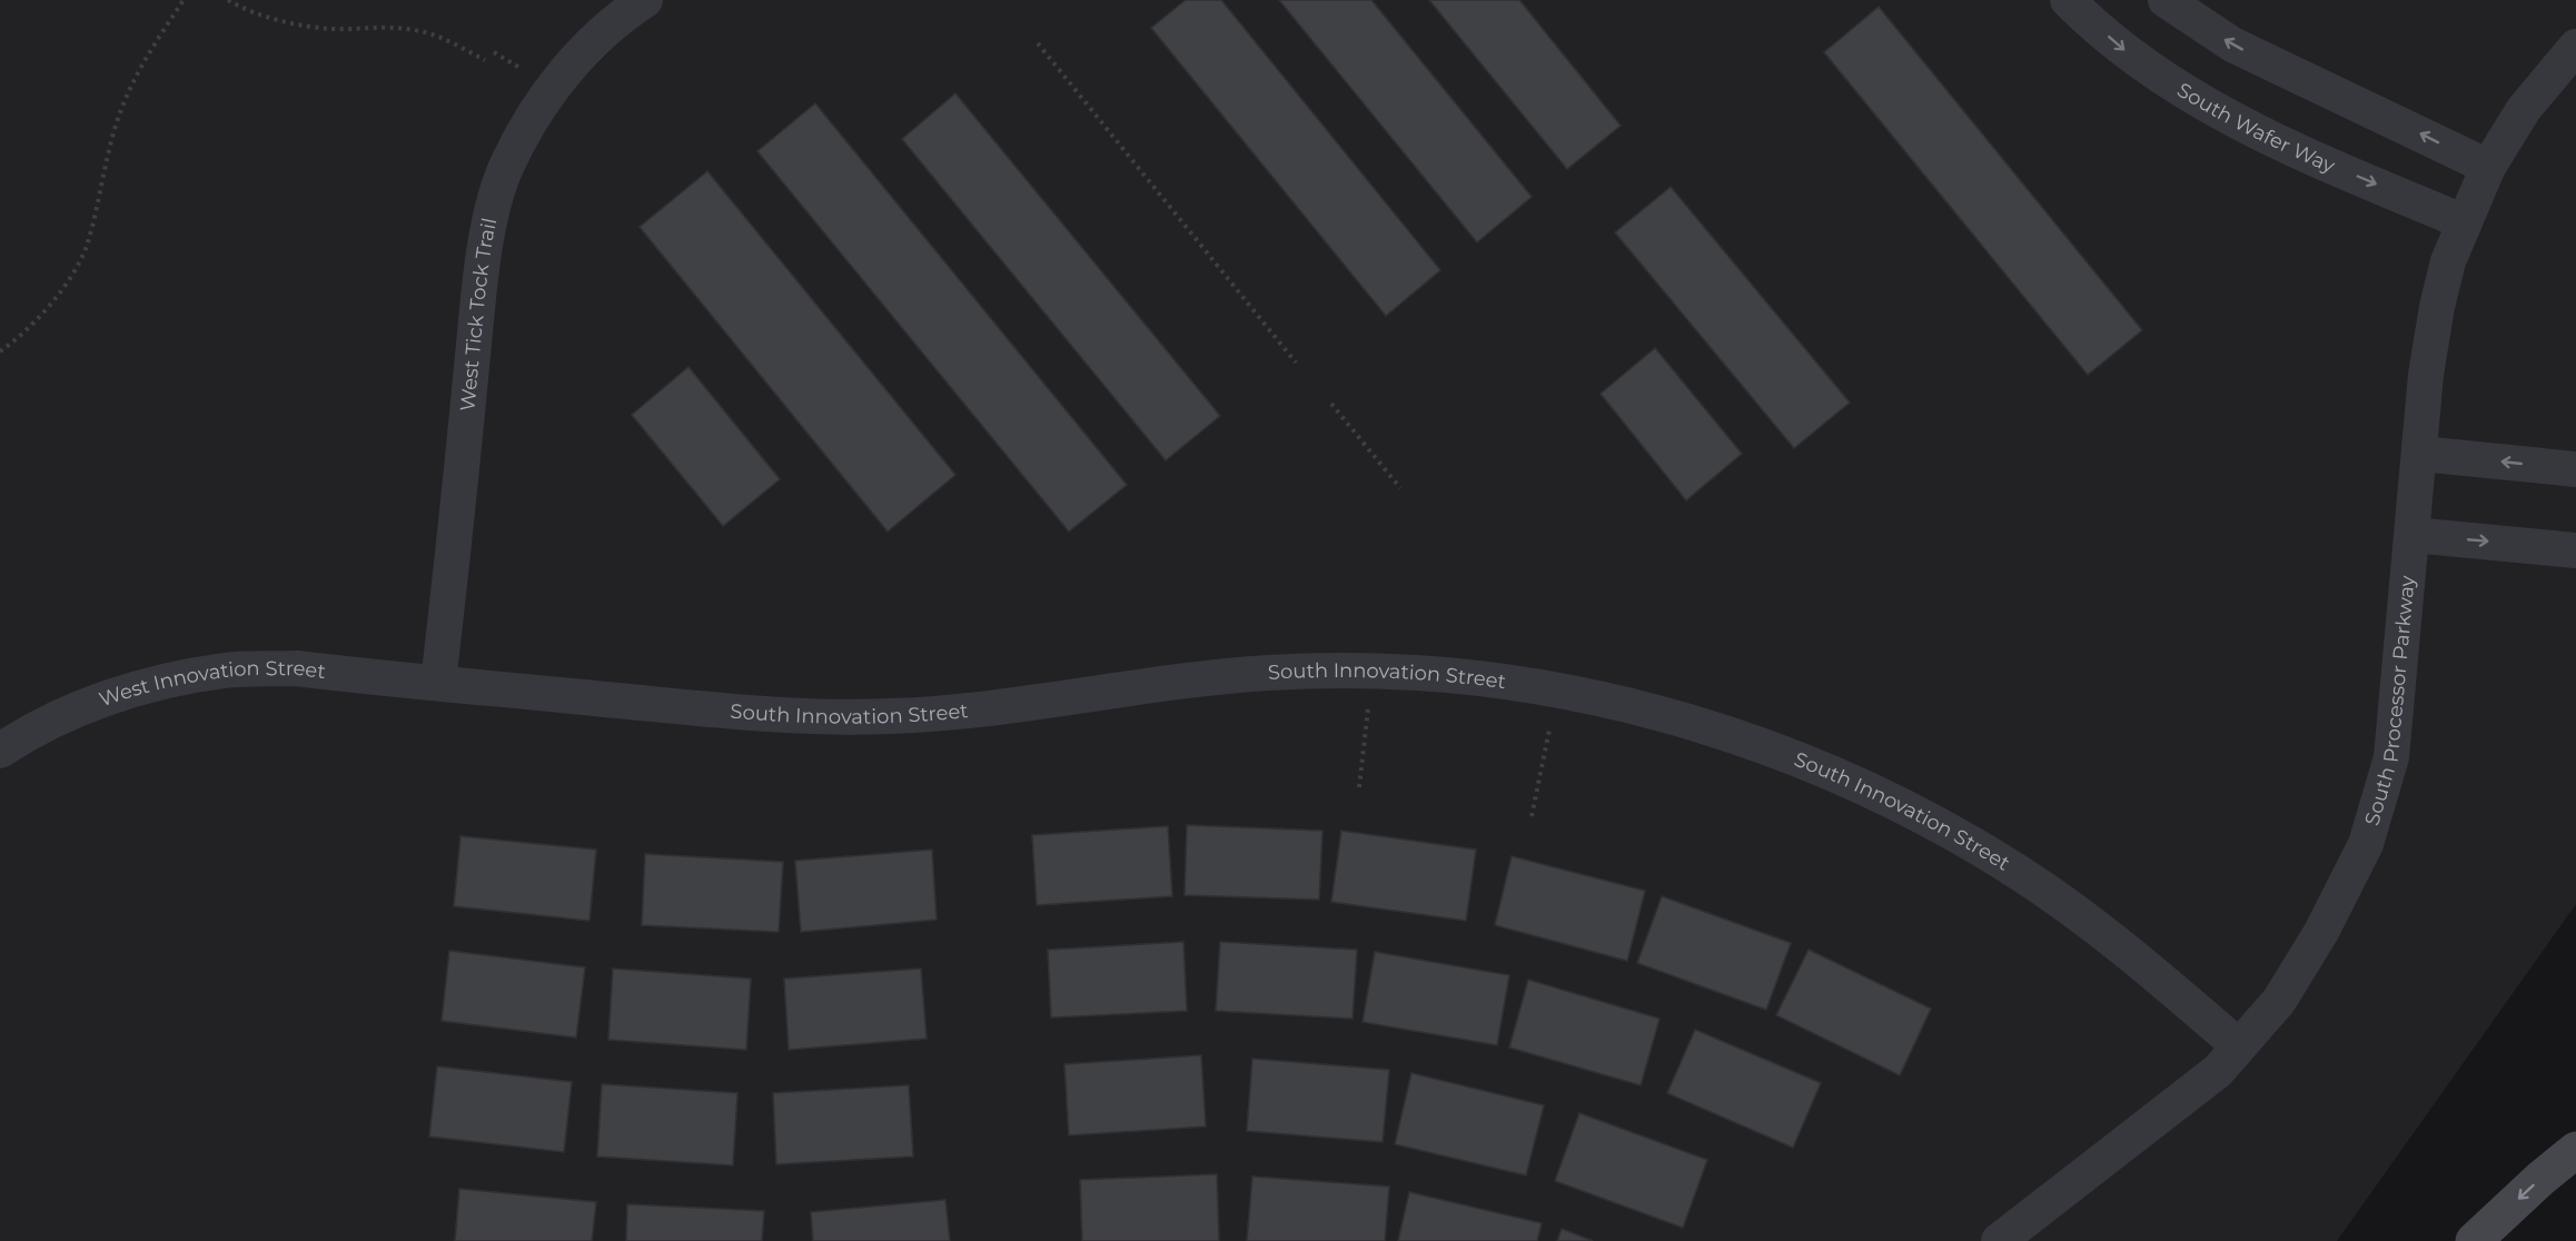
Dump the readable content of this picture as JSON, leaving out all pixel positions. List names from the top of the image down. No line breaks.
{"streets":{"street":["South Wafer Way","West Tick Tock Trail","South Innovation Street","West Innovation Street","South Processor Parkway"]},"crossings":[["South Wafer Way","South Processor Parkway"],["West Tick Tock Trail","South Innovation Street"],["West Tick Tock Trail","West Innovation Street"],["South Innovation Street","West Innovation Street"],["South Innovation Street","South Processor Parkway"]]}
